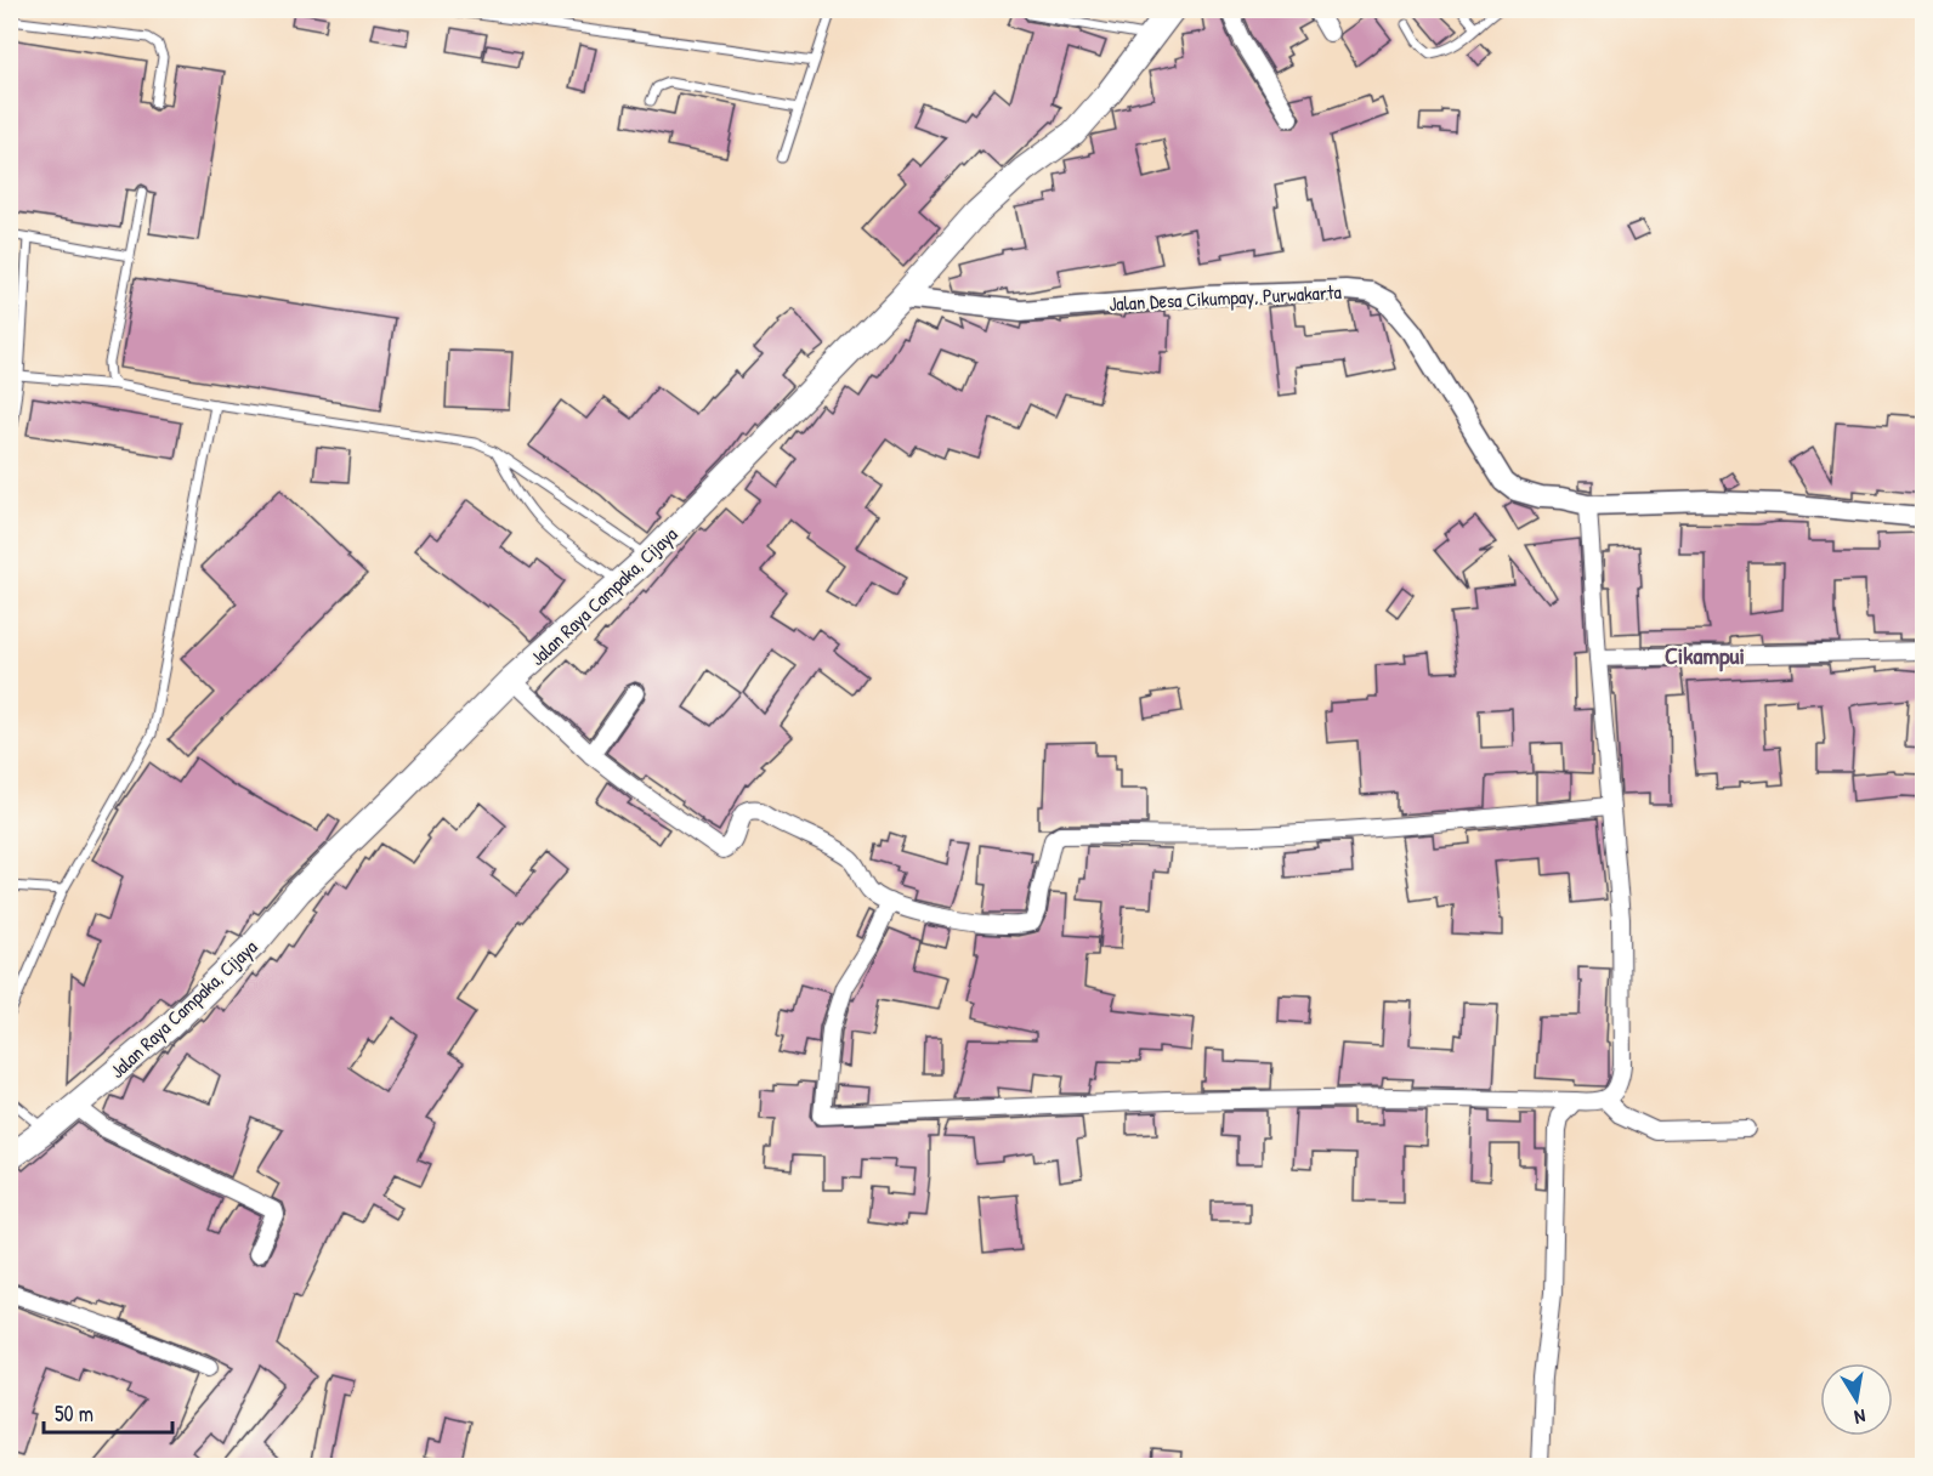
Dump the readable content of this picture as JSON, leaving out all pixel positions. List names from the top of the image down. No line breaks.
{"streets":{"main road":["Jalan Raya Campaka, Cijaya"],"street":["Jalan Desa Cikumpay, Purwakarta"]},"crossings":[["Jalan Desa Cikumpay, Purwakarta","Jalan Raya Campaka, Cijaya"]],"districts":["Cikampui"],"scale_bar":"50 m","north":"bottom"}
